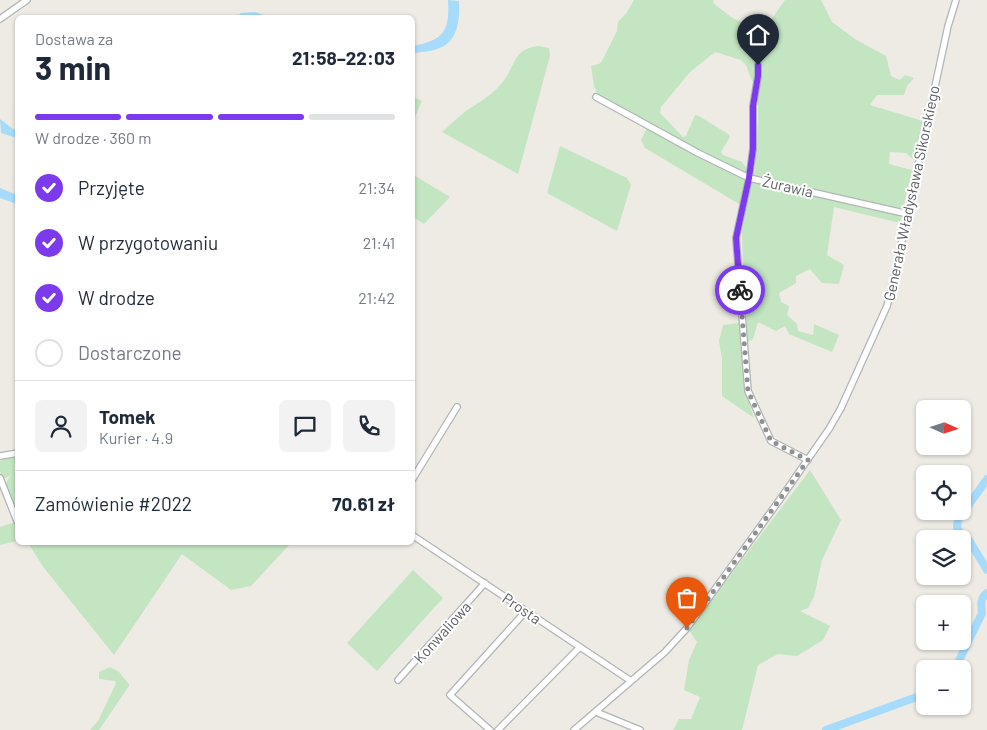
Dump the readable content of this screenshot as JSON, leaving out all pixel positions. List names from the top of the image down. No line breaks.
{"streets":{"street":["Żurawia","Generała Władysława Sikorskiego","Prosta","Konwaliowa"]},"crossings":[["Żurawia","Generała Władysława Sikorskiego"],["Generała Władysława Sikorskiego","Prosta"],["Prosta","Konwaliowa"]],"north":"right","page":{"heading":["3 min","Dostawa za","21:58–22:03"],"panel":["Tomek","Kurier · 4.9","Zamówienie #2022","70.61 zł"],"bar":"W drodze · 360 m","list":[["Przyjęte","21:34"],["W przygotowaniu","21:41"],["W drodze","21:42"],"Dostarczone"],"map_buttons":["+","−"]}}
